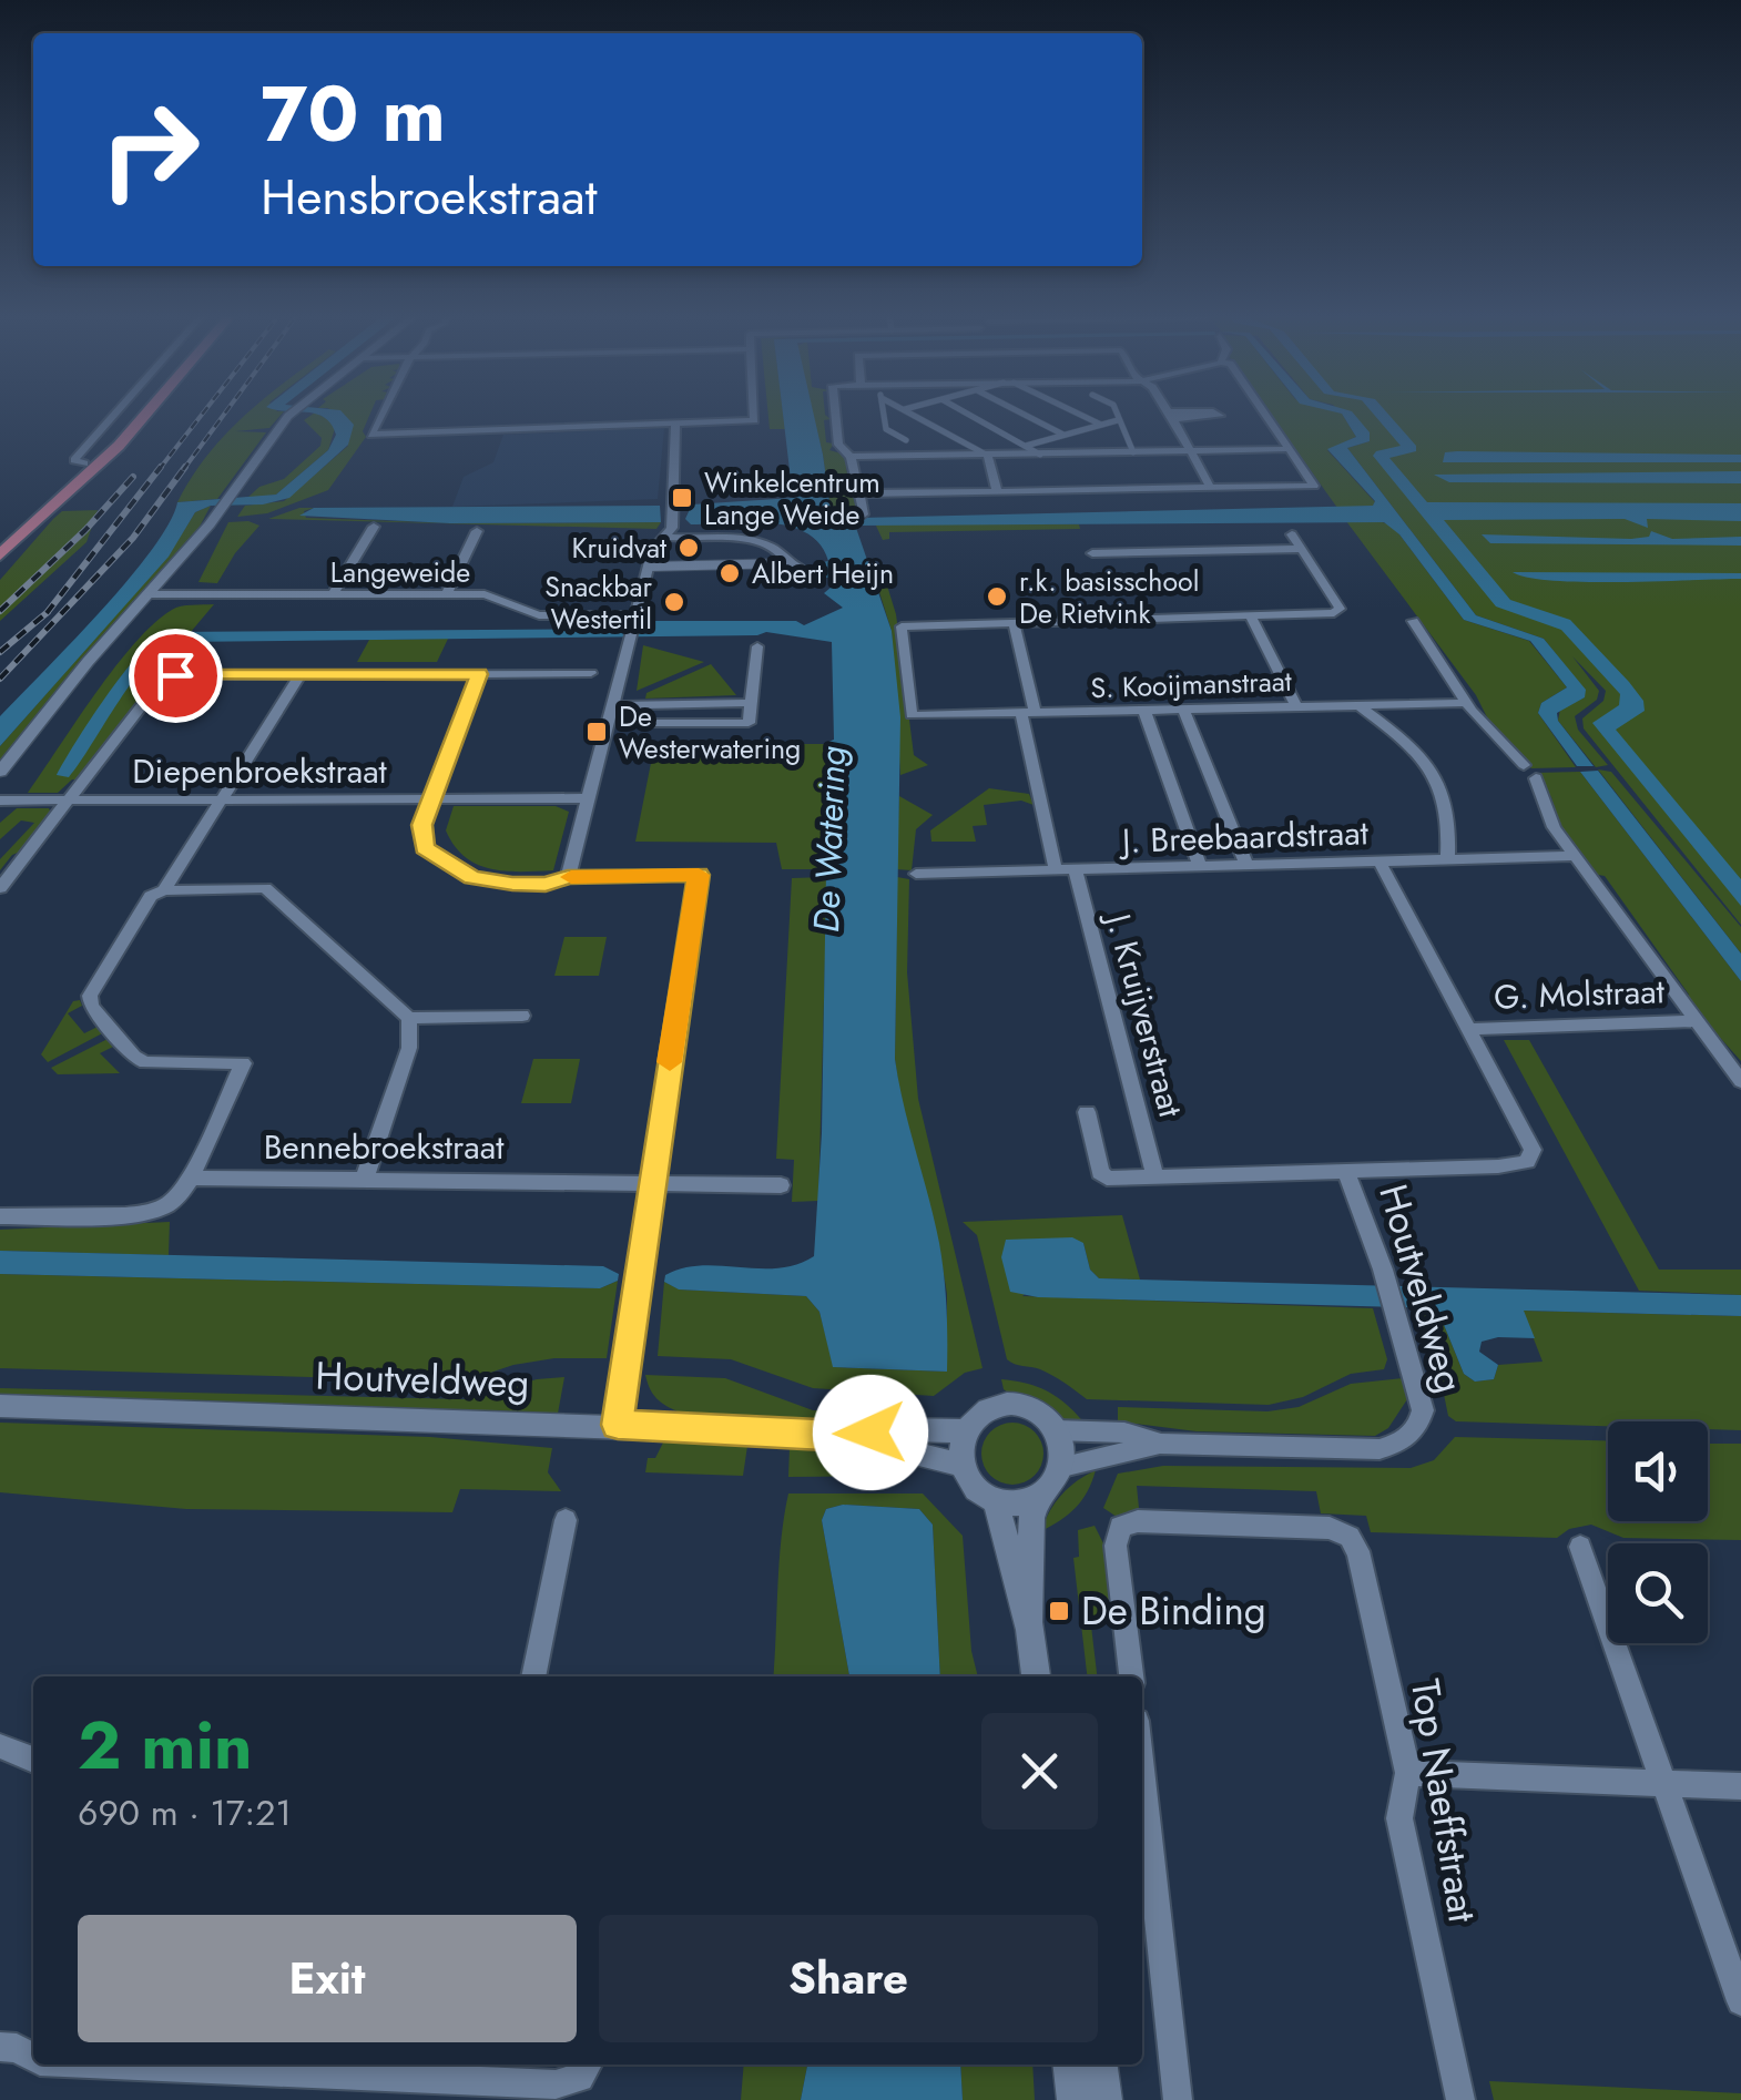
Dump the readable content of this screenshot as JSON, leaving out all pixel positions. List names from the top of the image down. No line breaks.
{"streets":{"street":["Langeweide","S. Kooijmanstraat","Diepenbroekstraat","J. Breebaardstraat","G. Molstraat","J. Kruijverstraat","Bennebroekstraat","Houtveldweg","Top Naeffstraat"]},"crossings":[["J. Breebaardstraat","G. Molstraat"],["J. Breebaardstraat","J. Kruijverstraat"],["G. Molstraat","Houtveldweg"]],"water":["De Watering"],"places":{"transit":["Winkelcentrum Lange Weide","De Westerwatering","De Binding"],"other":["Kruidvat","Albert Heijn","r.k. basisschool De Rietvink","Snackbar Westertil"]},"page":{"turn":["70 m","Hensbroekstraat"],"heading":["2 min","690 m · 17:21"],"buttons":["Exit","Share"]}}
